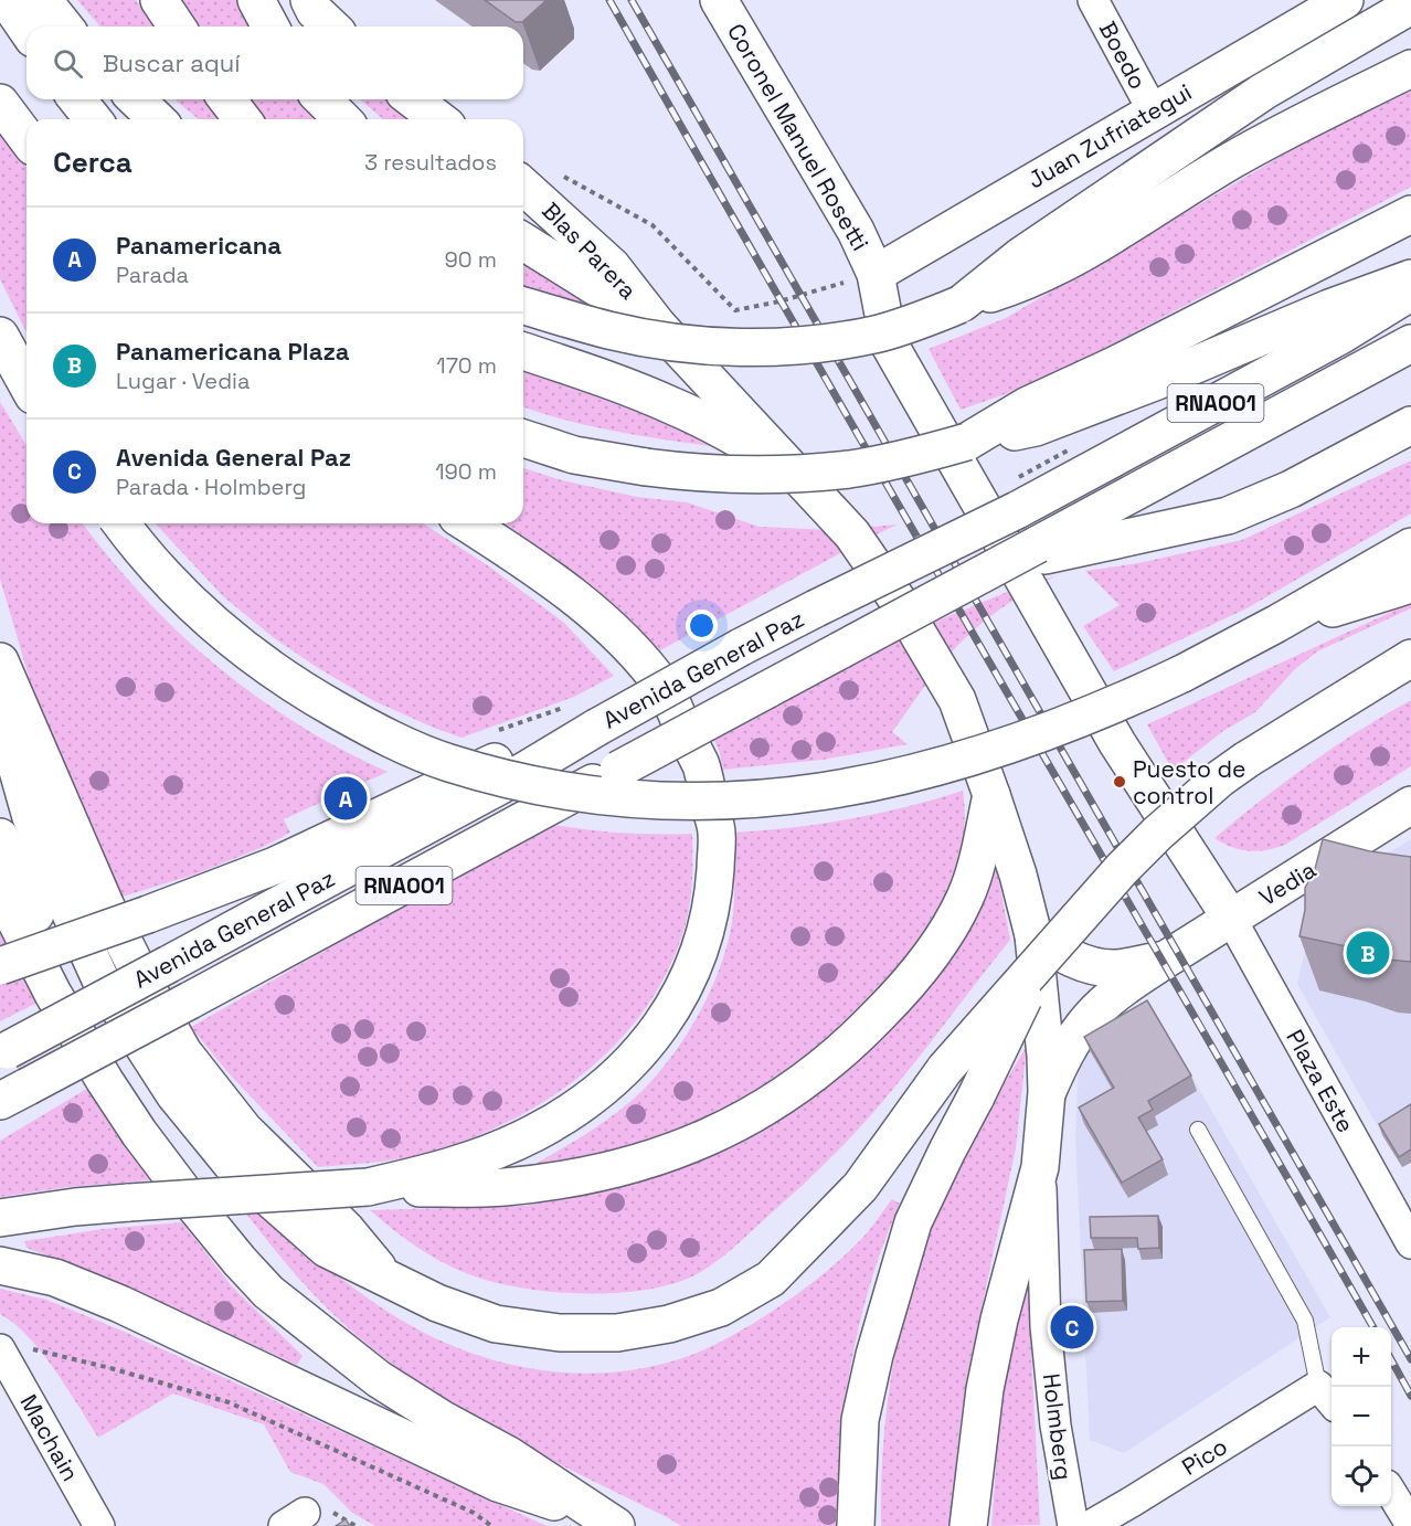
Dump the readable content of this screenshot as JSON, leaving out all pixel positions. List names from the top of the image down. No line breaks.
{"streets":{"main road":["Juan Zufriategui","Coronel Manuel Rosetti","Blas Parera","RNA001","Avenida General Paz","Vedia"],"street":["Boedo","Plaza Este","Holmberg","Machain","Pico"]},"crossings":[["Boedo","Juan Zufriategui"],["Juan Zufriategui","Coronel Manuel Rosetti"],["Coronel Manuel Rosetti","Vedia"],["Coronel Manuel Rosetti","Plaza Este"],["RNA001","Avenida General Paz"],["Vedia","Plaza Este"]],"places":["Puesto de control"],"page":{"search":"Buscar aquí","heading":["Cerca","3 resultados"],"list":[{"mark":"A","name":"Panamericana","note":"Parada","value":"90 m"},{"mark":"B","name":"Panamericana Plaza","note":"Lugar · Vedia","value":"170 m"},{"mark":"C","name":"Avenida General Paz","note":"Parada · Holmberg","value":"190 m"}],"pins":["A","B","C"],"map_buttons":["+","−"]}}
